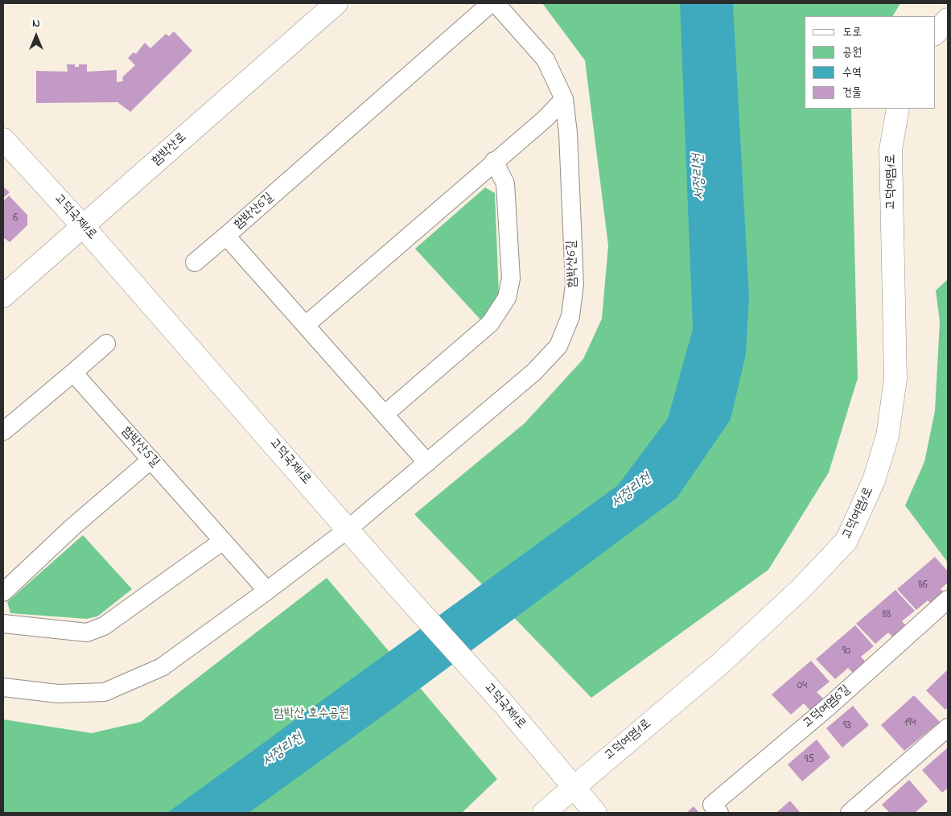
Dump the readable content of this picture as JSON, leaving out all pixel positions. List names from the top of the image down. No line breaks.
{"streets":{"street":["함박산로","고덕여염1로","함박산6길","고덕국제1로","함박산5길","고덕여염6길"]},"crossings":[["함박산로","고덕국제1로"],["고덕여염1로","고덕국제1로"],["함박산6길","고덕국제1로"]],"water":["서정리천"],"parks":["함박산 호수공원"],"house_numbers":["6","86","88","90","04","194","93","95"],"legend":["도로","공원","수역","건물"],"north":"top"}
